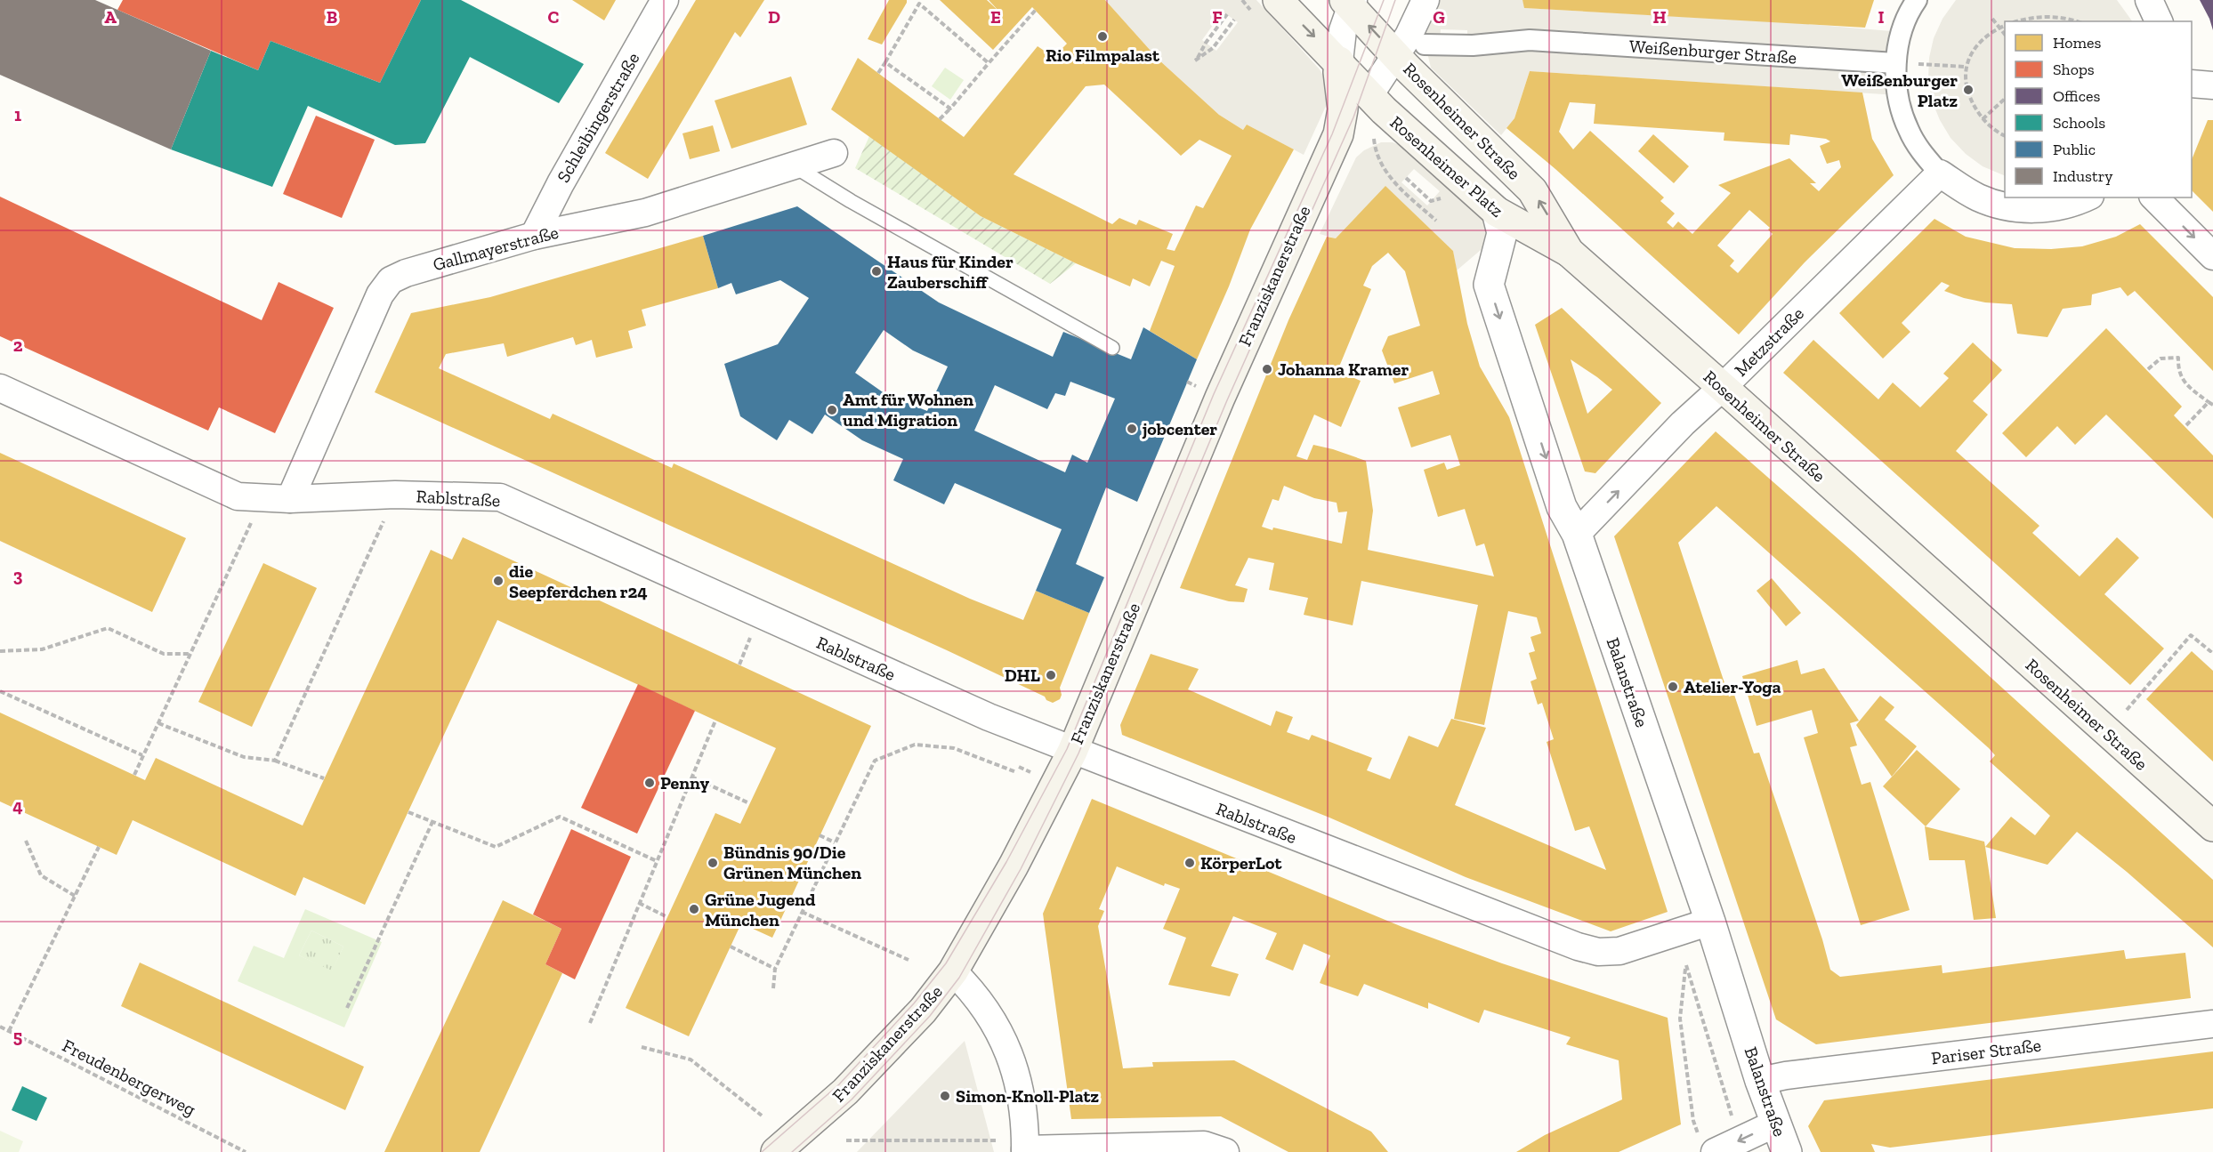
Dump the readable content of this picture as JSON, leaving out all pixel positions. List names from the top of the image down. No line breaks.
{"streets":{"main road":["Rosenheimer Straße","Rosenheimer Platz","Franziskanerstraße"],"street":["Weißenburger Straße","Schleibingerstraße","Gallmayerstraße","Metzstraße","Rablstraße","Balanstraße","Pariser Straße"],"path":["Freudenbergerweg"]},"crossings":[["Schleibingerstraße","Gallmayerstraße"],["Rosenheimer Straße","Rosenheimer Platz"],["Rosenheimer Straße","Metzstraße"],["Rosenheimer Platz","Franziskanerstraße"],["Rosenheimer Platz","Balanstraße"],["Gallmayerstraße","Rablstraße"],["Franziskanerstraße","Rablstraße"],["Metzstraße","Balanstraße"],["Rablstraße","Balanstraße"],["Balanstraße","Pariser Straße"]],"one_way":["Metzstraße"],"places":["Rio Filmpalast","Weißenburger Platz","Haus für Kinder Zauberschiff","Johanna Kramer","Amt für Wohnen und Migration","jobcenter","die Seepferdchen r24","DHL","Atelier-Yoga","Penny","Bündnis 90/Die Grünen München","KörperLot","Grüne Jugend München","Simon-Knoll-Platz"],"legend":["Homes","Shops","Offices","Schools","Public","Industry"],"grid":{"columns":["A","B","C","D","E","F","G","H","I"],"rows":["1","2","3","4","5"]}}
